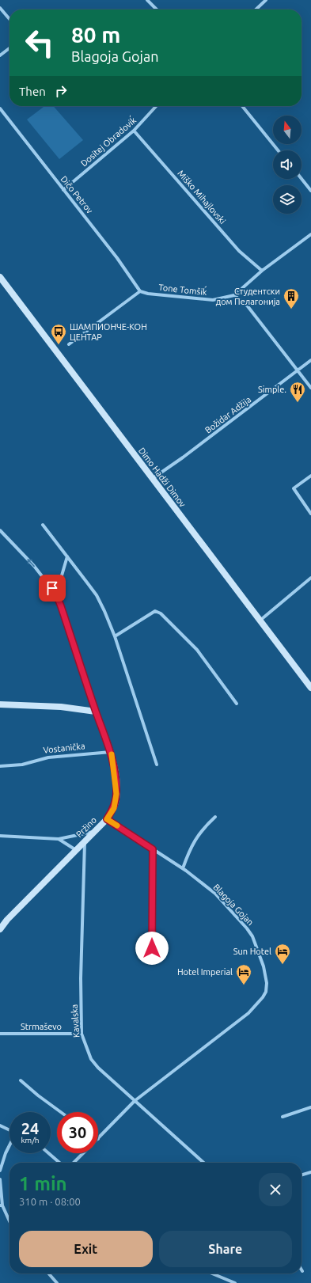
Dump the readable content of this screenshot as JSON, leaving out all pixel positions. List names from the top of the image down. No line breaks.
{"streets":{"street":["Dositej Obradoviḱ","Dičo Petrov","Miško Mihajlovski","Tone Tomšiḱ","Božidar Adžija","Dimo Hadži Dimov","Vostanička","Pržino","Blagoja Gojan","Kavalska","Strmaševo"]},"crossings":[["Dositej Obradoviḱ","Dičo Petrov"],["Dositej Obradoviḱ","Miško Mihajlovski"],["Dičo Petrov","Tone Tomšiḱ"],["Miško Mihajlovski","Tone Tomšiḱ"],["Božidar Adžija","Dimo Hadži Dimov"],["Vostanička","Pržino"],["Pržino","Blagoja Gojan"],["Pržino","Kavalska"],["Blagoja Gojan","Kavalska"],["Kavalska","Strmaševo"]],"places":{"building":["Студентски дом Пелагонија"],"bus stop":["ШАМПИОНЧЕ-КОН ЦЕНТАР"],"restaurant":["Simple."],"hotel":["Sun Hotel","Hotel Imperial"]},"north":"top","page":{"turn":["80 m","Blagoja Gojan"],"then":"Then","speed":"24 km/h","limit":"30","heading":["1 min","310 m · 08:00"],"buttons":["Exit","Share"]}}
